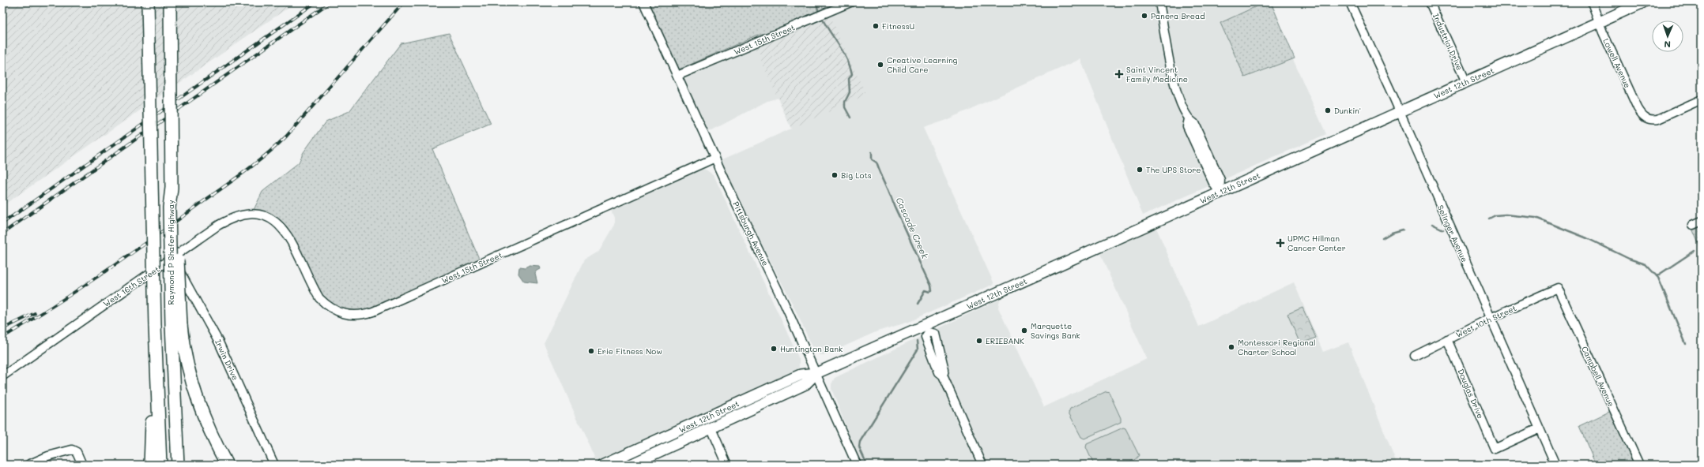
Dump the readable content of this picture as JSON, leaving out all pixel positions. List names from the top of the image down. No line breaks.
{"streets":{"highway":["Raymond P Shafer Highway"],"main road":["West 12th Street"],"street":["West 15th Street","Industrial Drive","Lowell Avenue","Pittsburgh Avenue","Selinger Avenue","West 16th Street","West 10th Street","Irwin Drive","Campbell Avenue","Douglas Drive"]},"crossings":[["West 15th Street","Pittsburgh Avenue"],["West 15th Street","West 16th Street"],["Industrial Drive","West 12th Street"],["Lowell Avenue","West 12th Street"],["West 12th Street","Pittsburgh Avenue"],["West 12th Street","Selinger Avenue"],["Selinger Avenue","West 10th Street"],["Selinger Avenue","Douglas Drive"],["West 16th Street","Irwin Drive"],["West 10th Street","Campbell Avenue"],["West 10th Street","Douglas Drive"]],"water":["Cascade Creek"],"places":{"other":["Panera Bread","FitnessU","Creative Learning Child Care","Dunkin'","The UPS Store","Big Lots","Marquette Savings Bank","ERIEBANK","Montessori Regional Charter School","Huntington Bank","Erie Fitness Now"],"health":["Saint Vincent Family Medicine","UPMC Hillman Cancer Center"]},"north":"bottom"}
